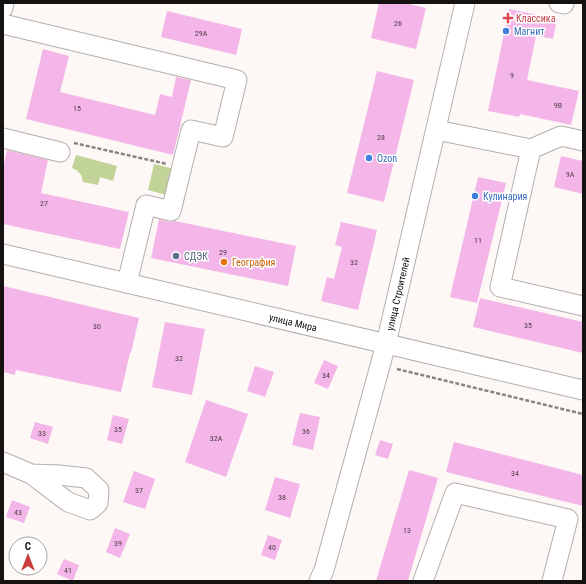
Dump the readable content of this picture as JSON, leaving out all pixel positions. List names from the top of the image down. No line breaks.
{"streets":{"street":["улица Строителей","улица Мира"]},"crossings":[["улица Строителей","улица Мира"]],"places":{"health":["Классика"],"other":["Магнит","Ozon","Кулинария","СДЭК","География"]},"house_numbers":["26","29А","9","9В","15","28","9А","27","11","29","32","35","30","32","34","35","36","33","32А","34","37","38","43","13","39","40","41"],"north":"top"}
